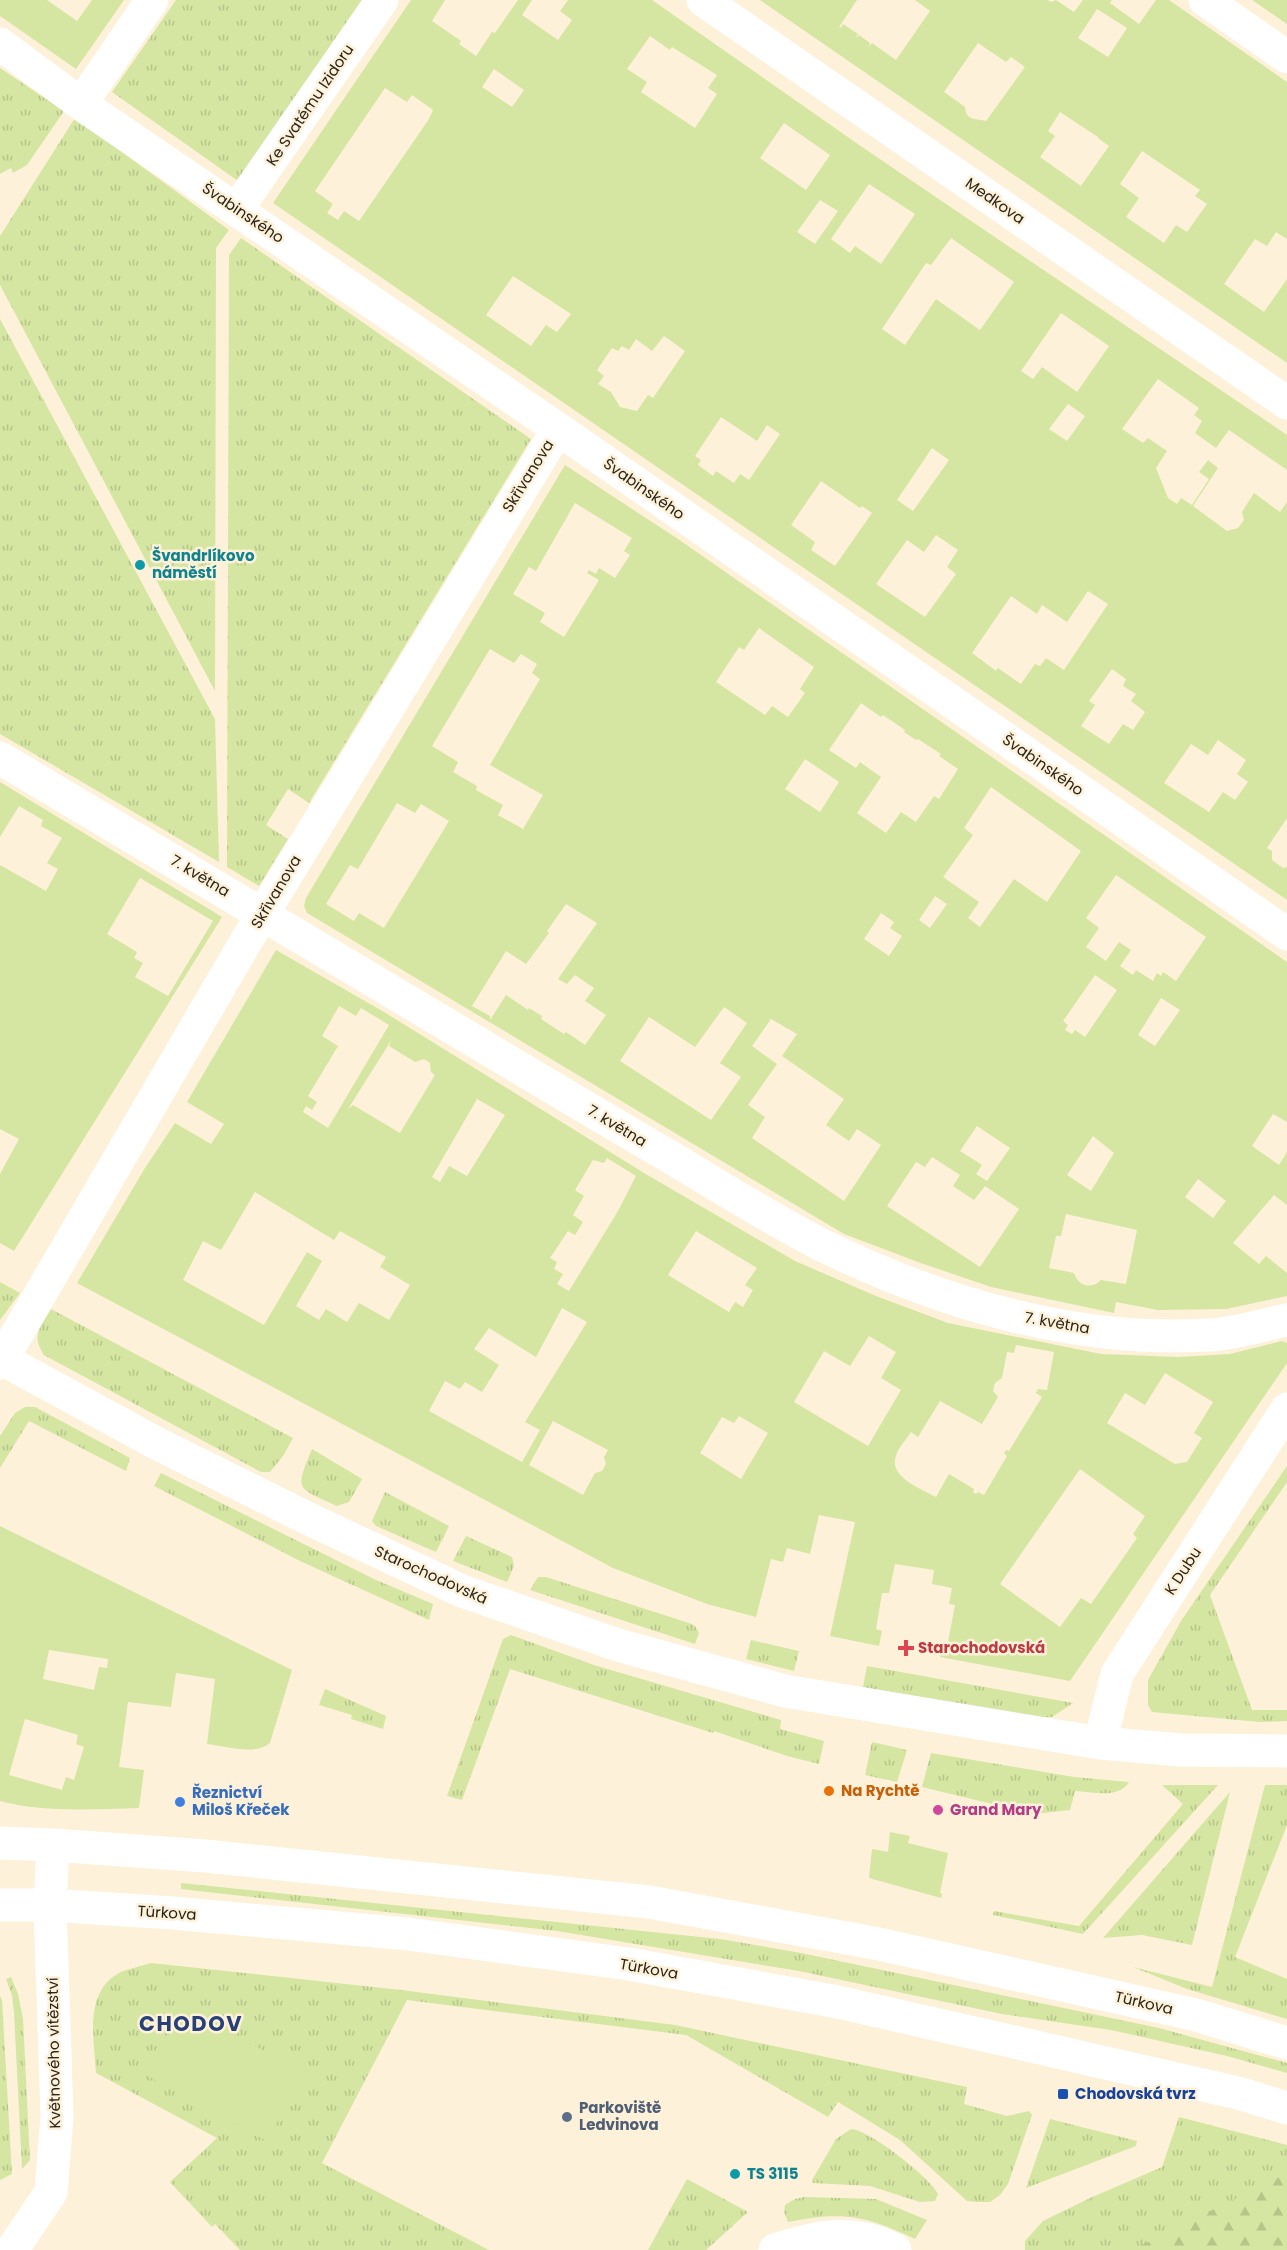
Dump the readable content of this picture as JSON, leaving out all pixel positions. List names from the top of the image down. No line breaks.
{"streets":{"street":["Ke Svatému Izidoru","Medkova","Švabinského","Skřivanova","7. května","K Dubu","Starochodovská","Türkova","Květnového vítězství"]},"crossings":[["Ke Svatému Izidoru","Švabinského"],["Švabinského","Skřivanova"],["Skřivanova","7. května"],["Skřivanova","Starochodovská"],["K Dubu","Starochodovská"],["Türkova","Květnového vítězství"]],"districts":["CHODOV"],"places":{"other":["Švandrlíkovo náměstí","Na Rychtě","Řeznictví Miloš Křeček","Grand Mary","Parkoviště Ledvinova","TS 3115"],"health":["Starochodovská"],"transit":["Chodovská tvrz"]}}
